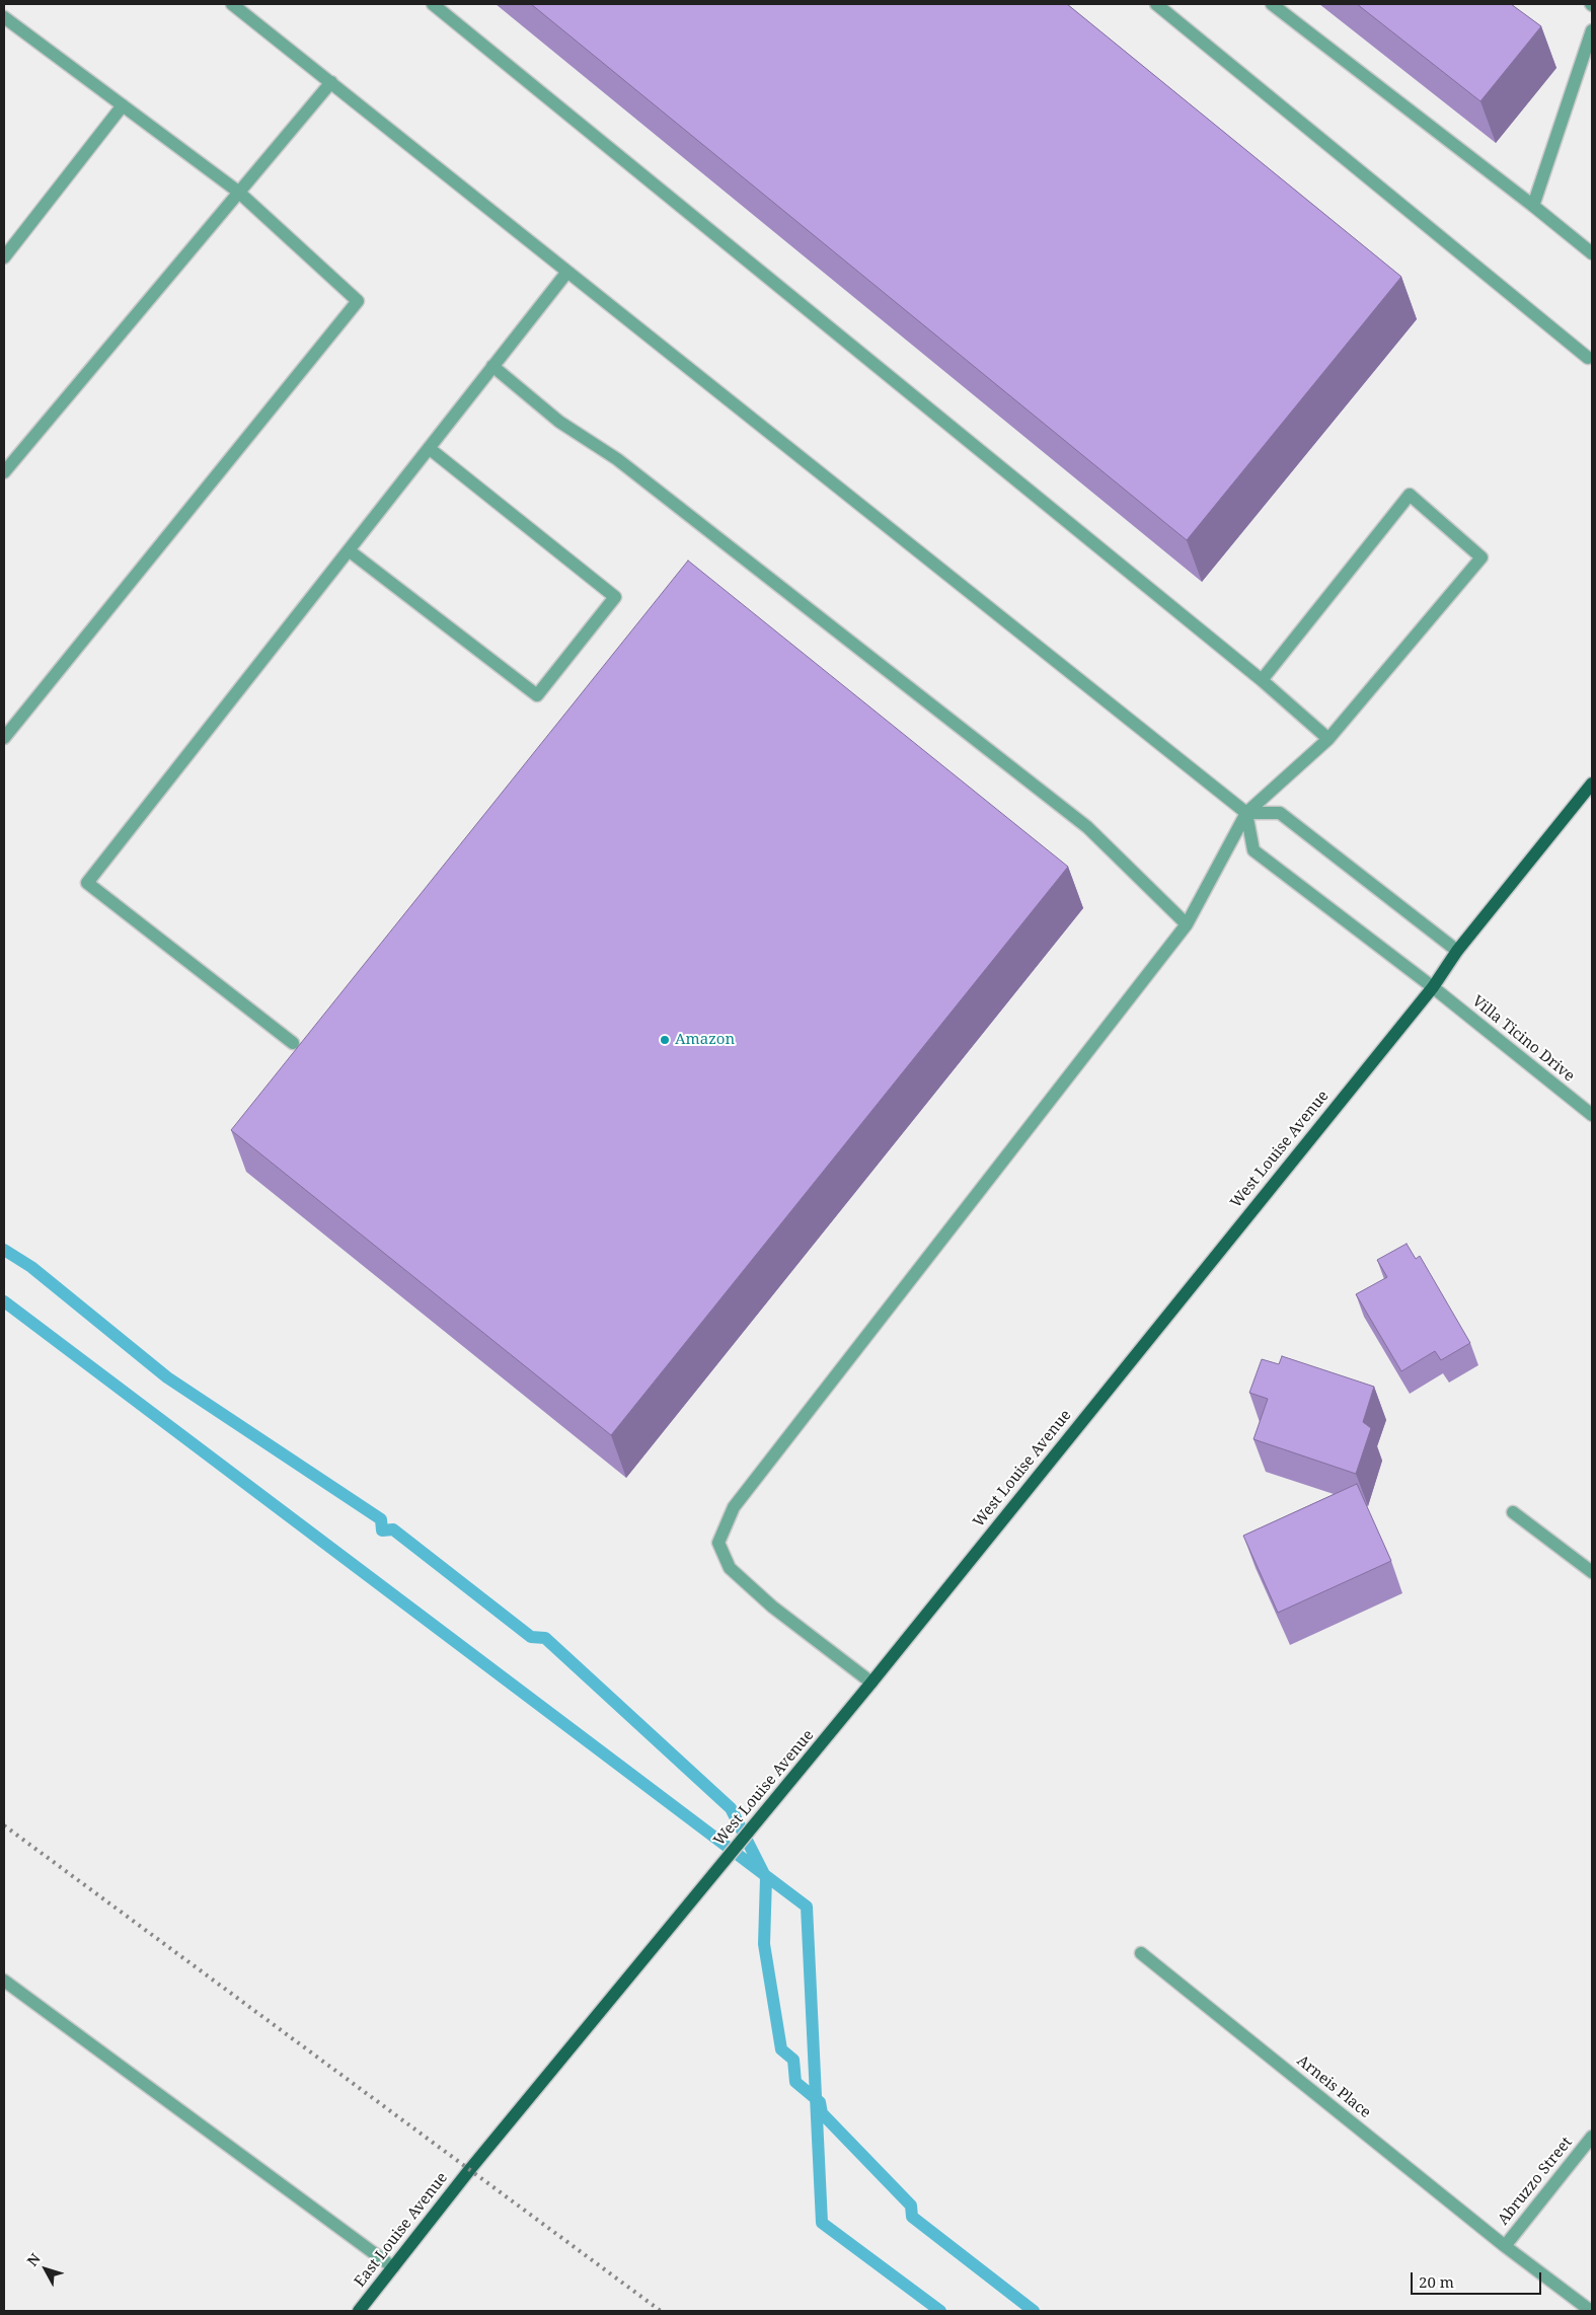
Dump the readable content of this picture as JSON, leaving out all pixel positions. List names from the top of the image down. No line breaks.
{"streets":{"main road":["West Louise Avenue","East Louise Avenue"],"street":["Villa Ticino Drive","Arneis Place","Abruzzo Street"]},"crossings":[["Villa Ticino Drive","West Louise Avenue"],["West Louise Avenue","East Louise Avenue"],["Arneis Place","Abruzzo Street"]],"places":["Amazon"],"scale_bar":"20 m","north":"top left"}
